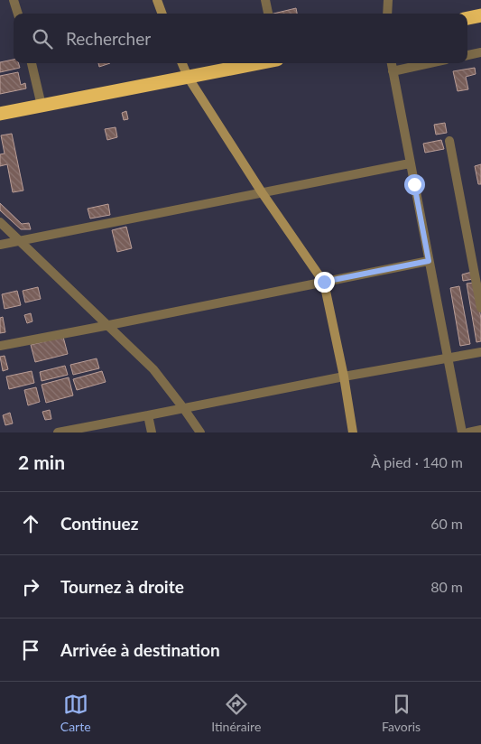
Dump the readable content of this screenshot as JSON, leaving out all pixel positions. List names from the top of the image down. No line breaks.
{"page":{"search":"Rechercher","heading":["2 min","À pied · 140 m"],"list":[["Continuez","60 m"],["Tournez à droite","80 m"],"Arrivée à destination"],"nav":["Carte","Itinéraire","Favoris"]}}
